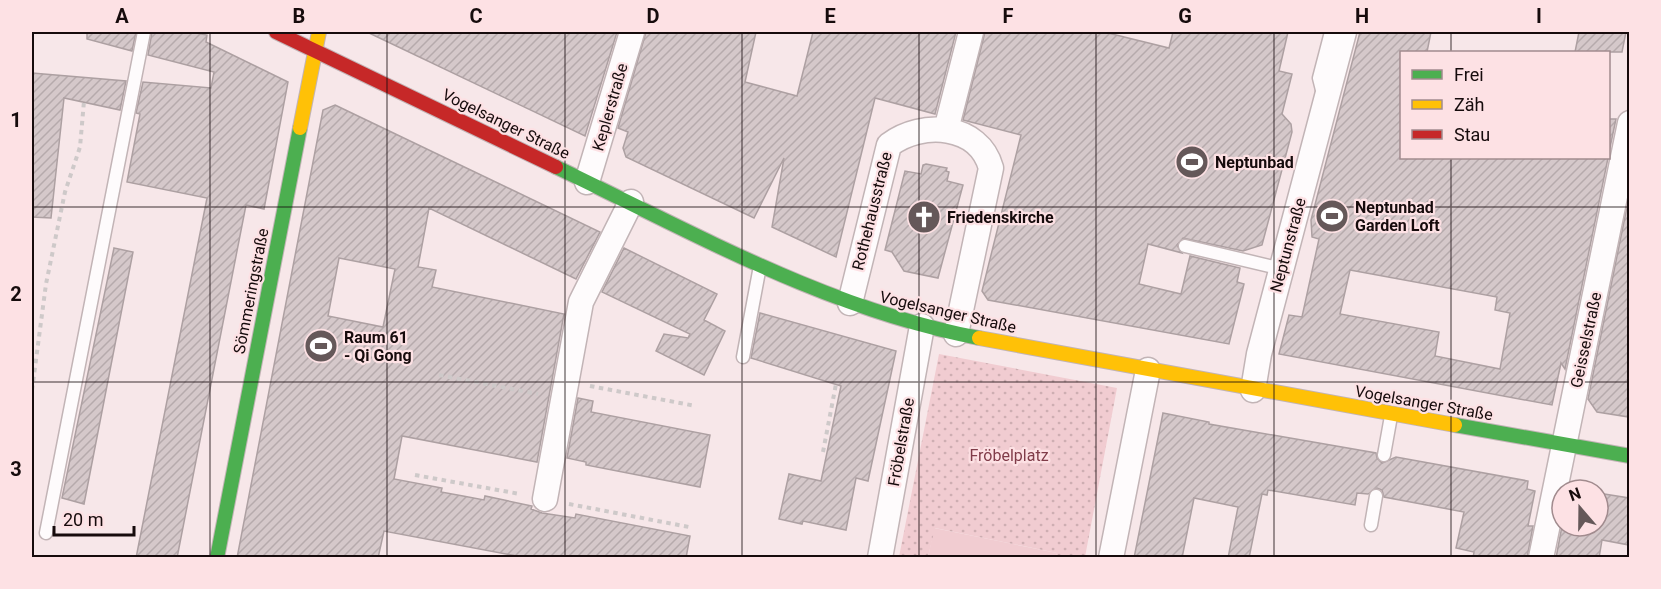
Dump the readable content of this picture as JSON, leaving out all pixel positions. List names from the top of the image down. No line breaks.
{"streets":{"street":["Keplerstraße","Vogelsanger Straße","Rothehausstraße","Neptunstraße","Sömmeringstraße","Geisselstraße","Fröbelstraße"]},"crossings":[["Keplerstraße","Vogelsanger Straße"],["Vogelsanger Straße","Rothehausstraße"],["Vogelsanger Straße","Neptunstraße"],["Vogelsanger Straße","Sömmeringstraße"],["Vogelsanger Straße","Geisselstraße"],["Vogelsanger Straße","Fröbelstraße"]],"parks":["Fröbelplatz"],"places":{"sports":["Neptunbad","Neptunbad Garden Loft","Raum 61 - Qi Gong"],"church":["Friedenskirche"]},"legend":["Frei","Zäh","Stau"],"scale_bar":"20 m","north":"top","grid":{"columns":["A","B","C","D","E","F","G","H","I"],"rows":["1","2","3"]}}
